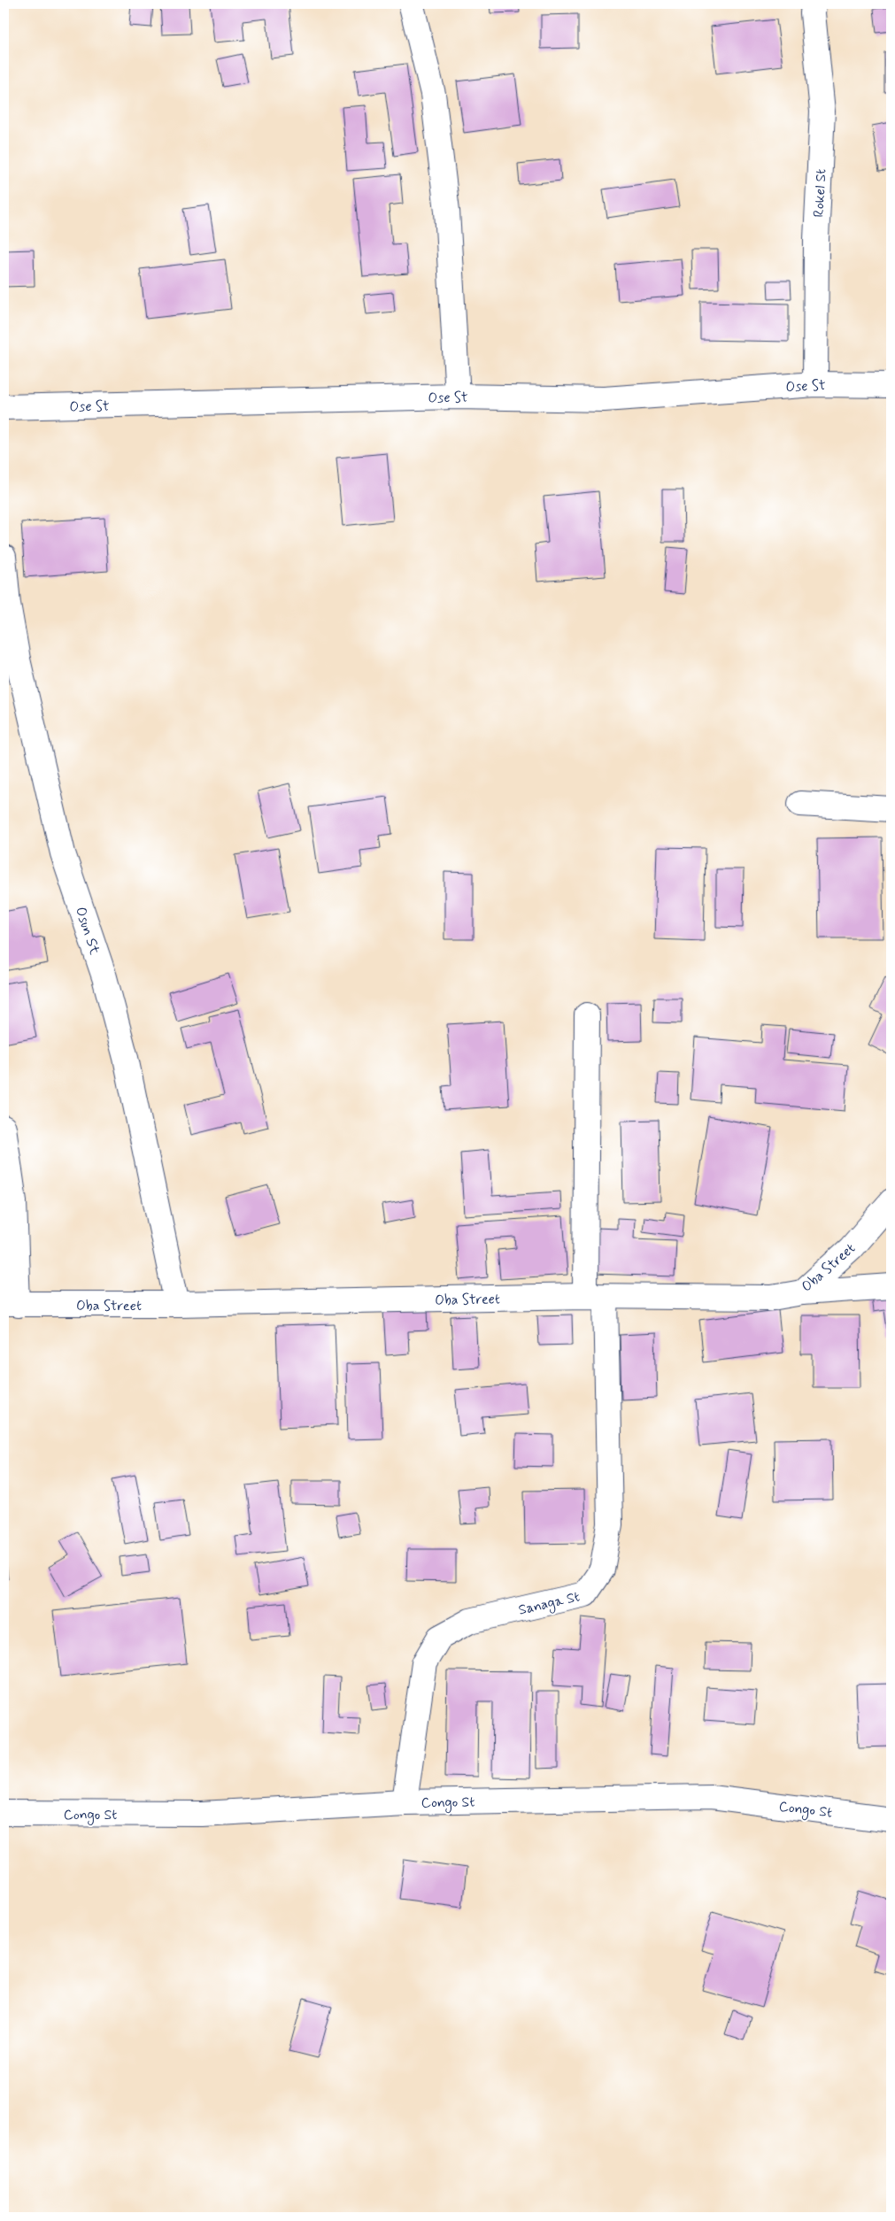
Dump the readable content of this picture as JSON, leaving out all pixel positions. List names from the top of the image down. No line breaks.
{"streets":{"street":["Rokel St","Ose St","Osun St","Oba Street","Sanaga St","Congo St"]},"crossings":[["Rokel St","Ose St"],["Osun St","Oba Street"],["Oba Street","Sanaga St"],["Sanaga St","Congo St"]]}
